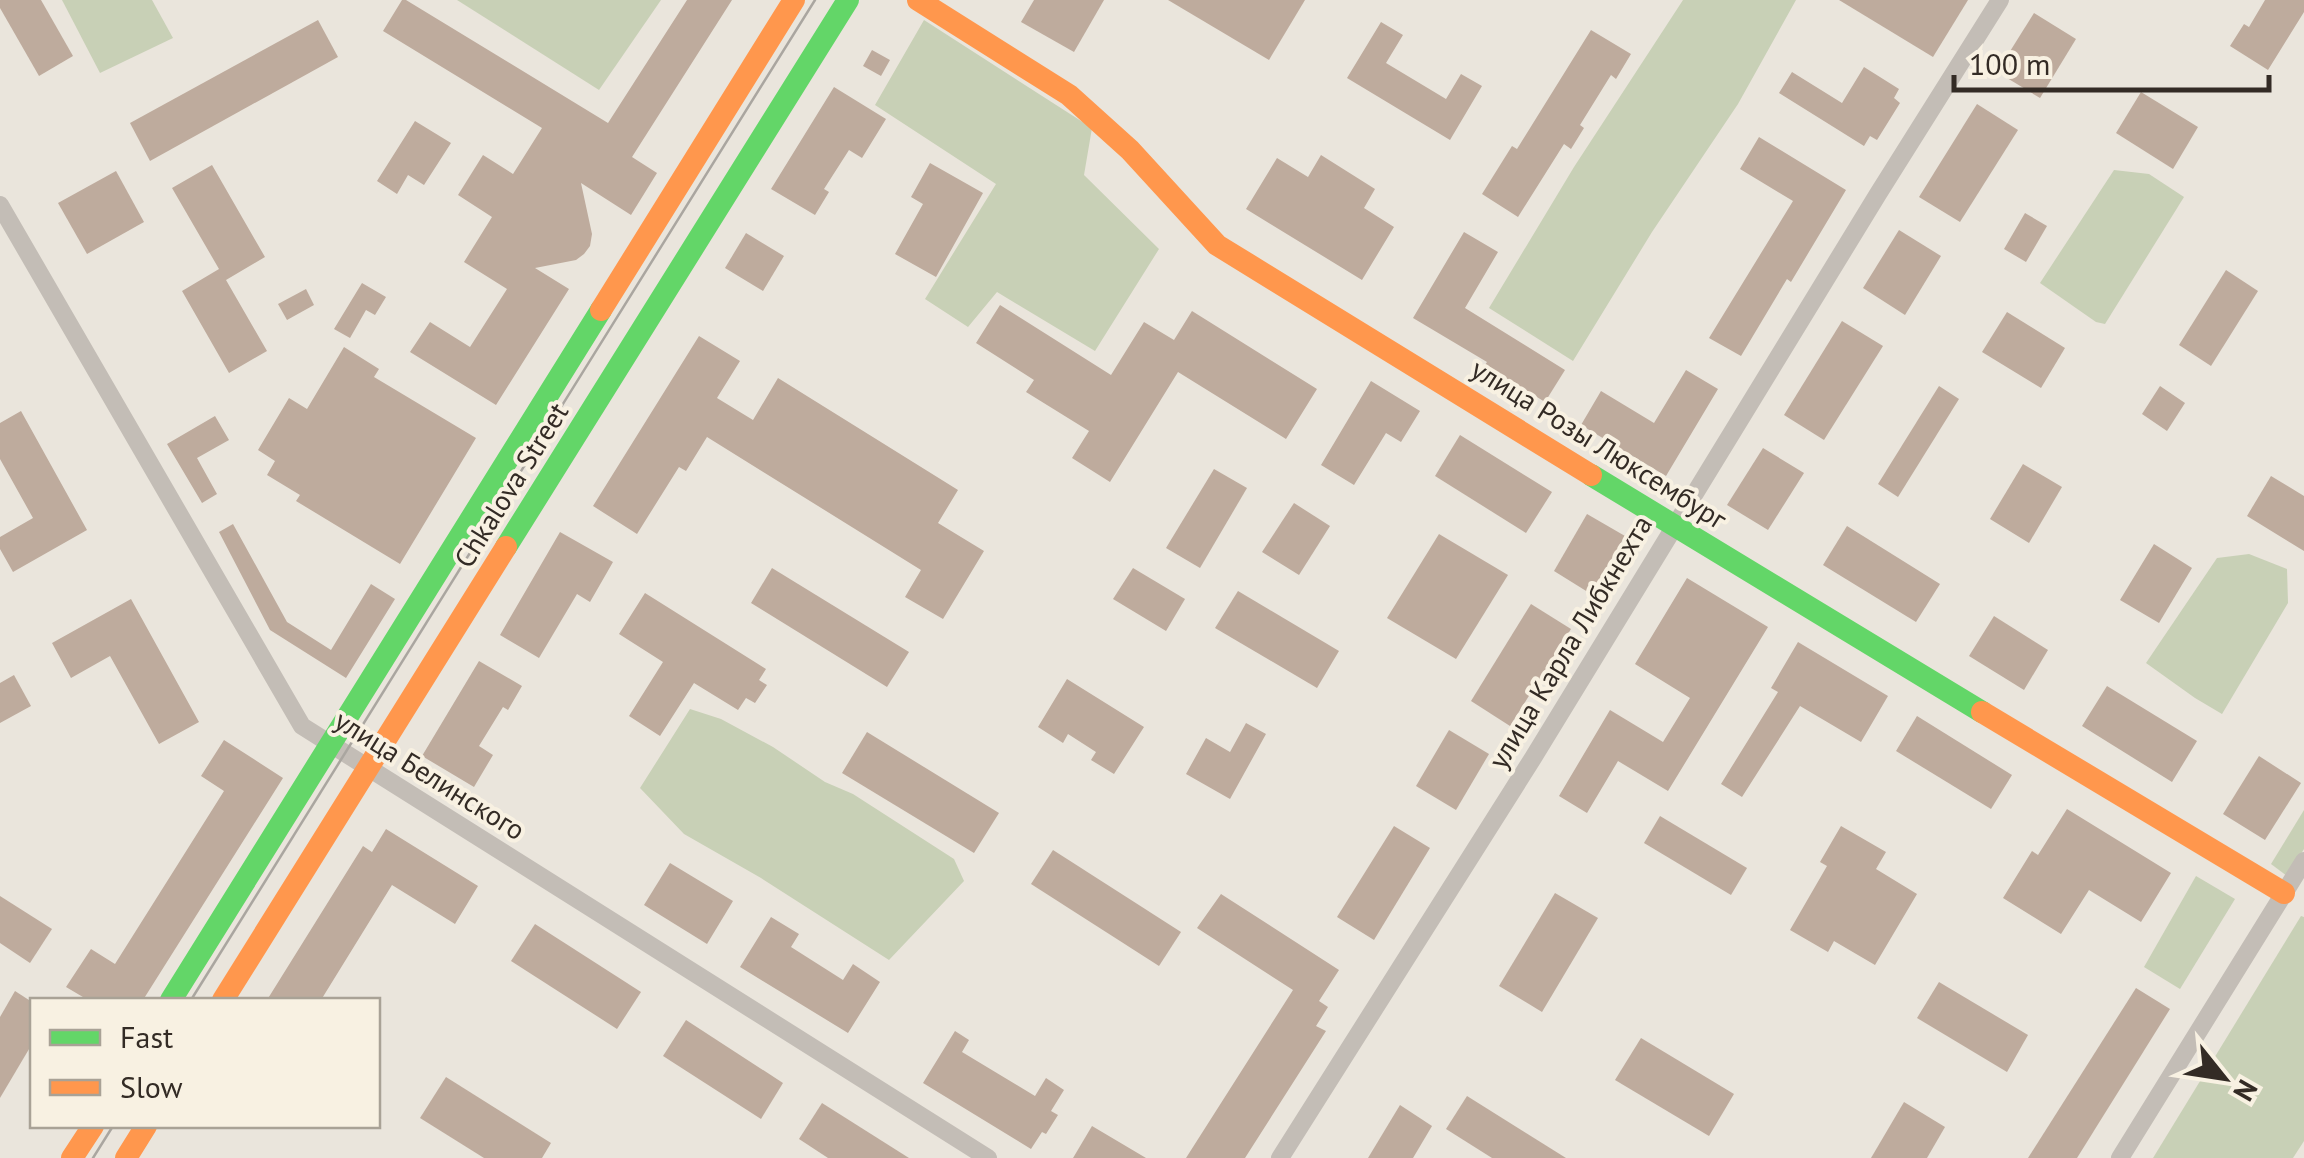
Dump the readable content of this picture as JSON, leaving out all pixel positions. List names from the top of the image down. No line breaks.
{"streets":{"main road":["улица Розы Люксембург","Chkalova Street"],"street":["улица Карла Либкнехта","улица Белинского"]},"crossings":[["улица Розы Люксембург","улица Карла Либкнехта"],["Chkalova Street","улица Белинского"]],"legend":["Fast","Slow"],"scale_bar":"100 m","north":"bottom right"}
